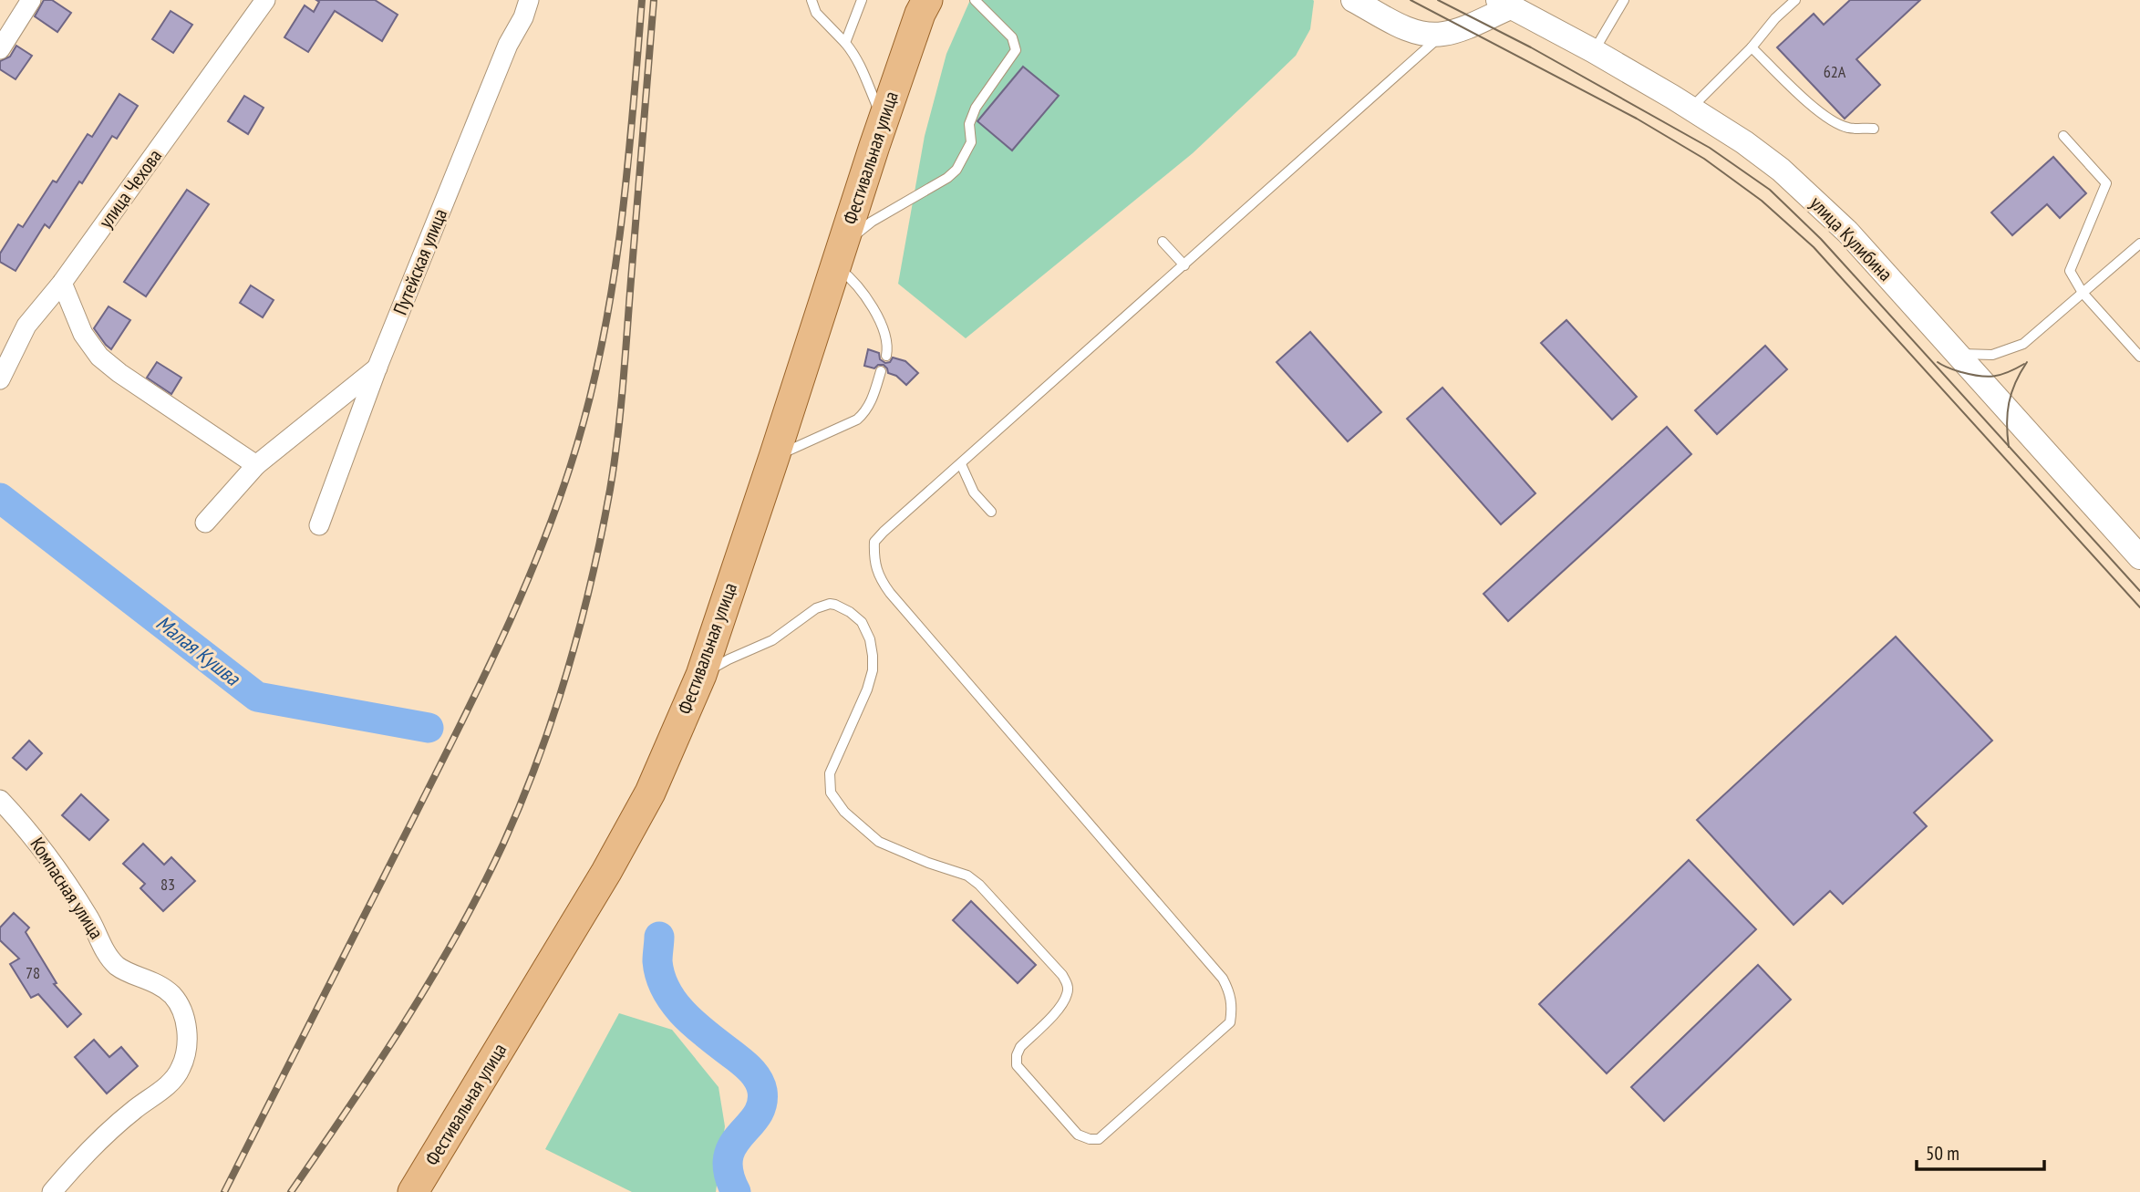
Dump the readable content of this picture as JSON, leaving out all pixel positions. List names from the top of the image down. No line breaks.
{"streets":{"main road":["Фестивальная улица"],"street":["улица Чехова","улица Кулибина","Путейская улица","Компасная улица"]},"water":["Малая Кушва"],"house_numbers":["62А","83","78"],"scale_bar":"50 m"}
